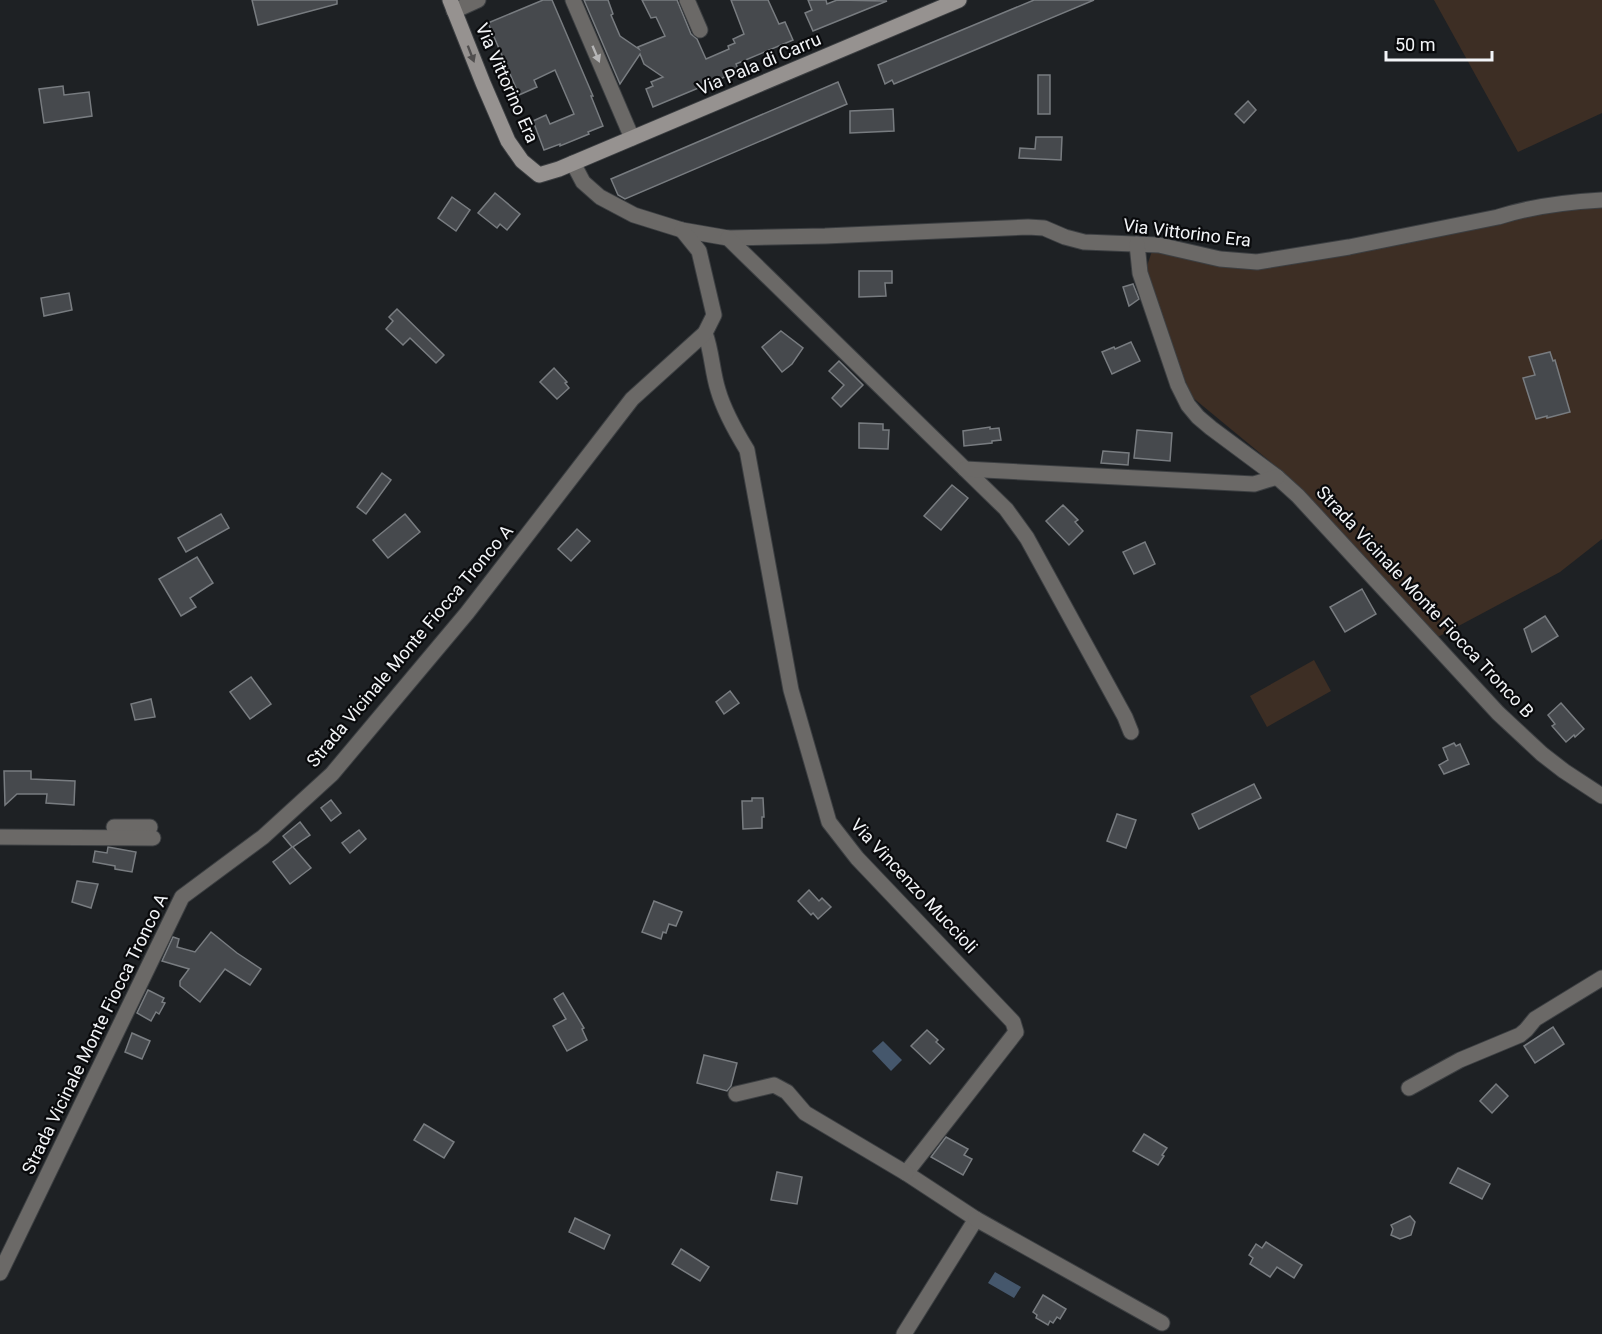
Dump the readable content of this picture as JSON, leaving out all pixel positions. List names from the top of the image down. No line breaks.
{"streets":{"street":["Via Pala di Carru","Via Vittorino Era","Strada Vicinale Monte Fiocca Tronco B","Strada Vicinale Monte Fiocca Tronco A","Via Vincenzo Muccioli"]},"crossings":[["Via Pala di Carru","Via Vittorino Era"],["Via Vittorino Era","Strada Vicinale Monte Fiocca Tronco B"],["Strada Vicinale Monte Fiocca Tronco A","Via Vincenzo Muccioli"]],"scale_bar":"50 m"}
